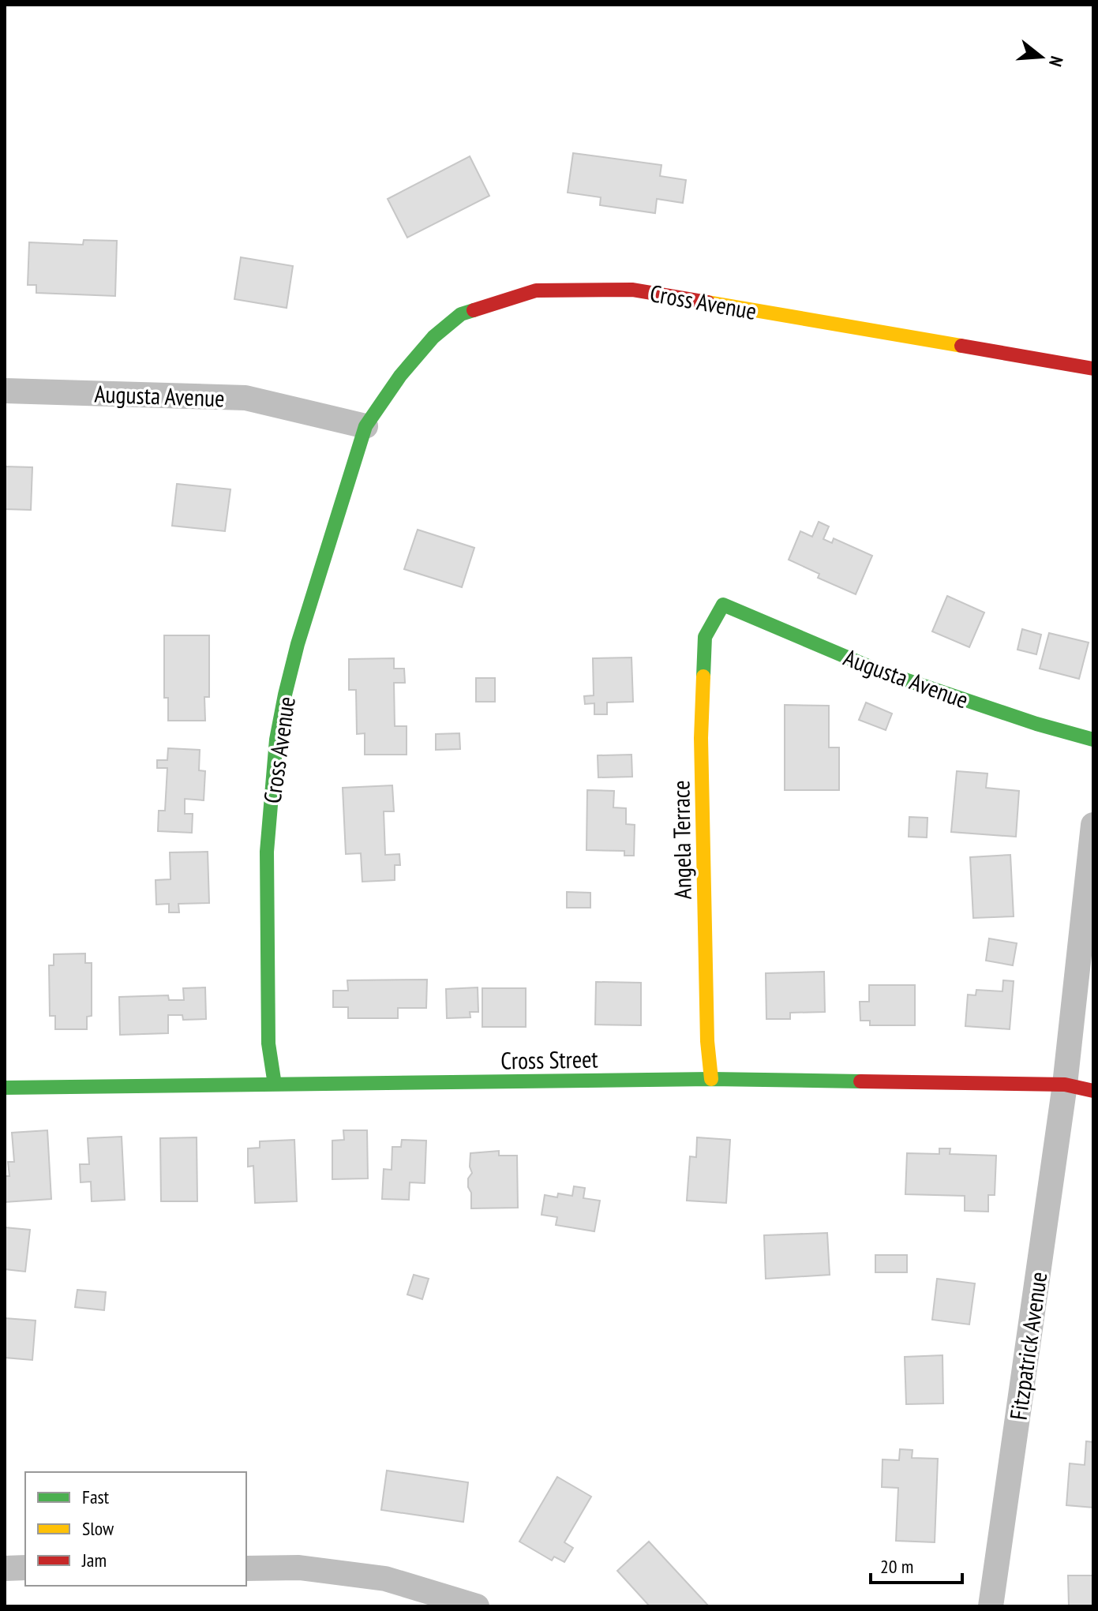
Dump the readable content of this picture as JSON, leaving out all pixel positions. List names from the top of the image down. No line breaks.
{"streets":{"street":["Cross Avenue","Augusta Avenue","Angela Terrace","Cross Street","Fitzpatrick Avenue"]},"crossings":[["Cross Avenue","Augusta Avenue"],["Cross Avenue","Cross Street"],["Augusta Avenue","Angela Terrace"],["Angela Terrace","Cross Street"],["Cross Street","Fitzpatrick Avenue"]],"legend":["Fast","Slow","Jam"],"scale_bar":"20 m","north":"right"}
